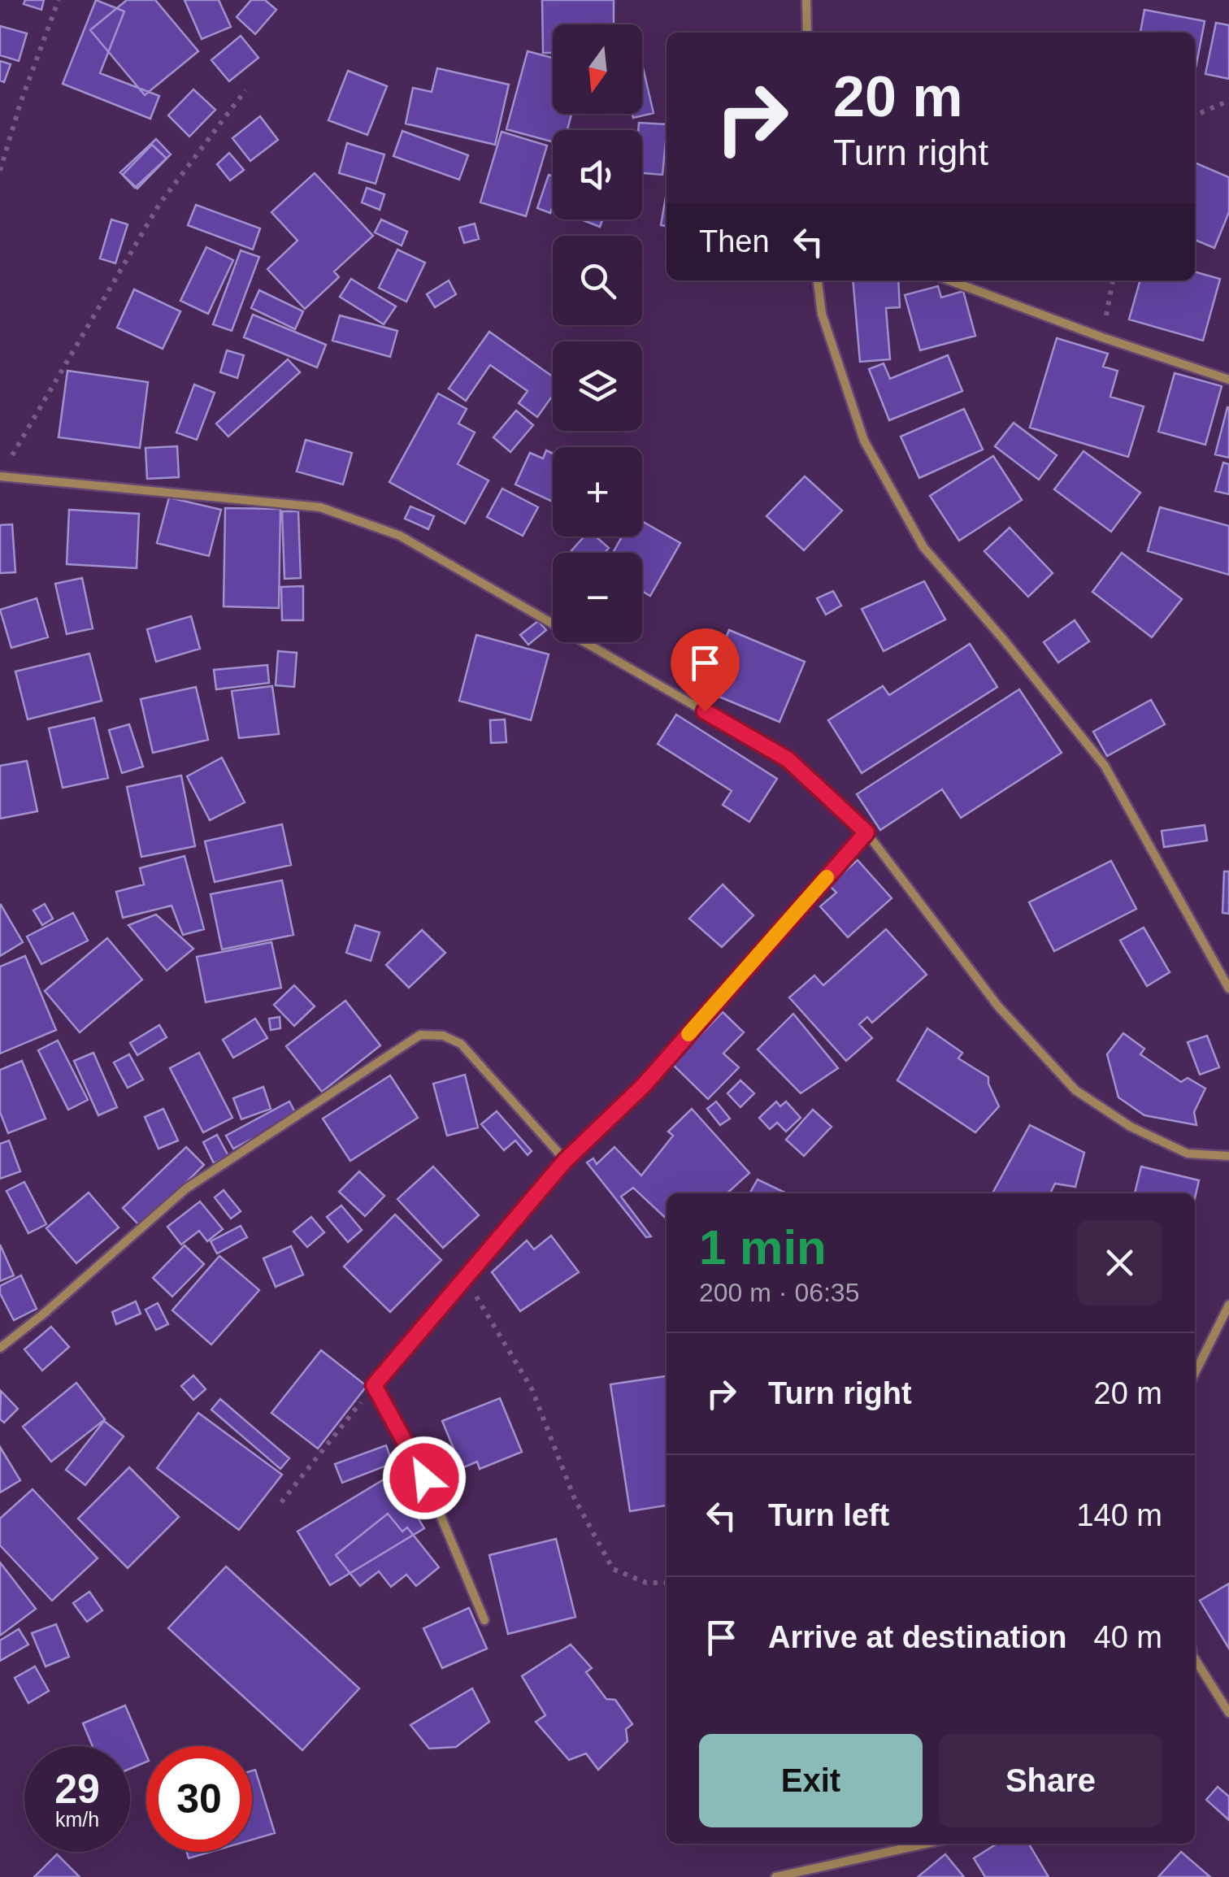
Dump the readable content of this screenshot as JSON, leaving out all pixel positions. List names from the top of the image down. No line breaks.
{"north":"bottom","page":{"map_buttons":["+","−"],"turn":["20 m","Turn right"],"then":"Then","heading":["1 min","200 m · 06:35"],"list":[{"name":"Turn right","value":"20 m"},{"name":"Turn left","value":"140 m"},{"name":"Arrive at destination","value":"40 m"}],"buttons":["Exit","Share"],"speed":"29 km/h","limit":"30"}}
